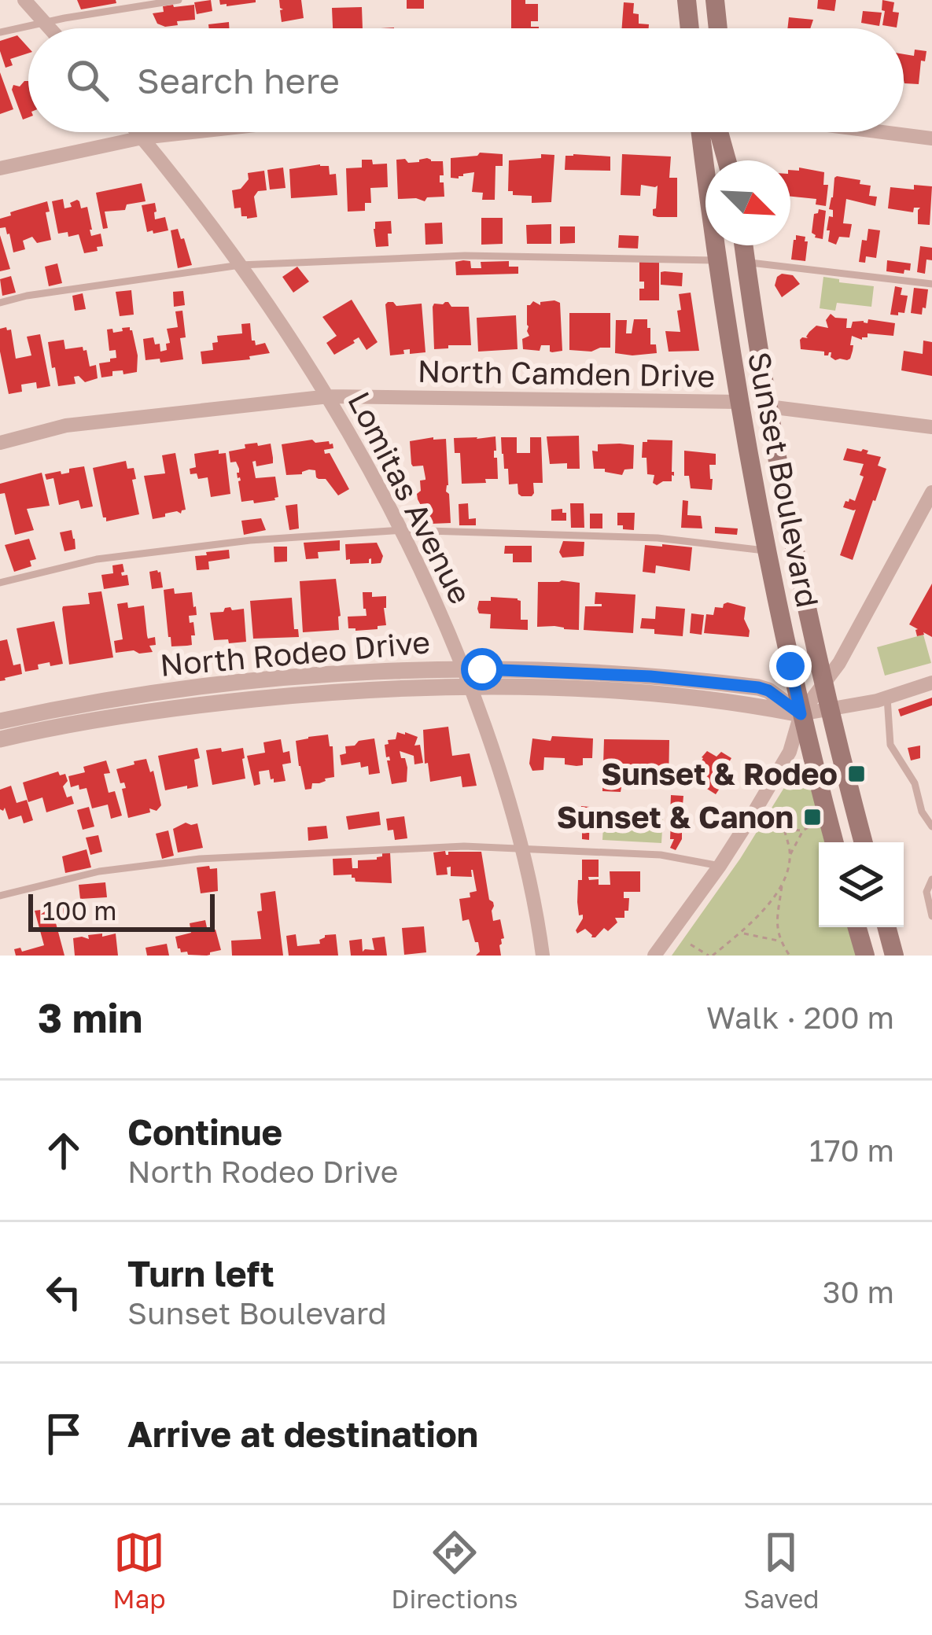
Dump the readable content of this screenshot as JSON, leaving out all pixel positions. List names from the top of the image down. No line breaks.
{"streets":{"main road":["Sunset Boulevard"],"street":["North Camden Drive","Lomitas Avenue","North Rodeo Drive"]},"crossings":[["North Camden Drive","Sunset Boulevard"],["North Camden Drive","Lomitas Avenue"],["Sunset Boulevard","North Rodeo Drive"],["Lomitas Avenue","North Rodeo Drive"]],"places":{"transit":["Sunset & Rodeo","Sunset & Canon"]},"scale_bar":"100 m","north":"bottom right","page":{"search":"Search here","scale":"100 m","heading":["3 min","Walk · 200 m"],"list":[["Continue","North Rodeo Drive","170 m"],["Turn left","Sunset Boulevard","30 m"],"Arrive at destination"],"nav":["Map","Directions","Saved"]}}
